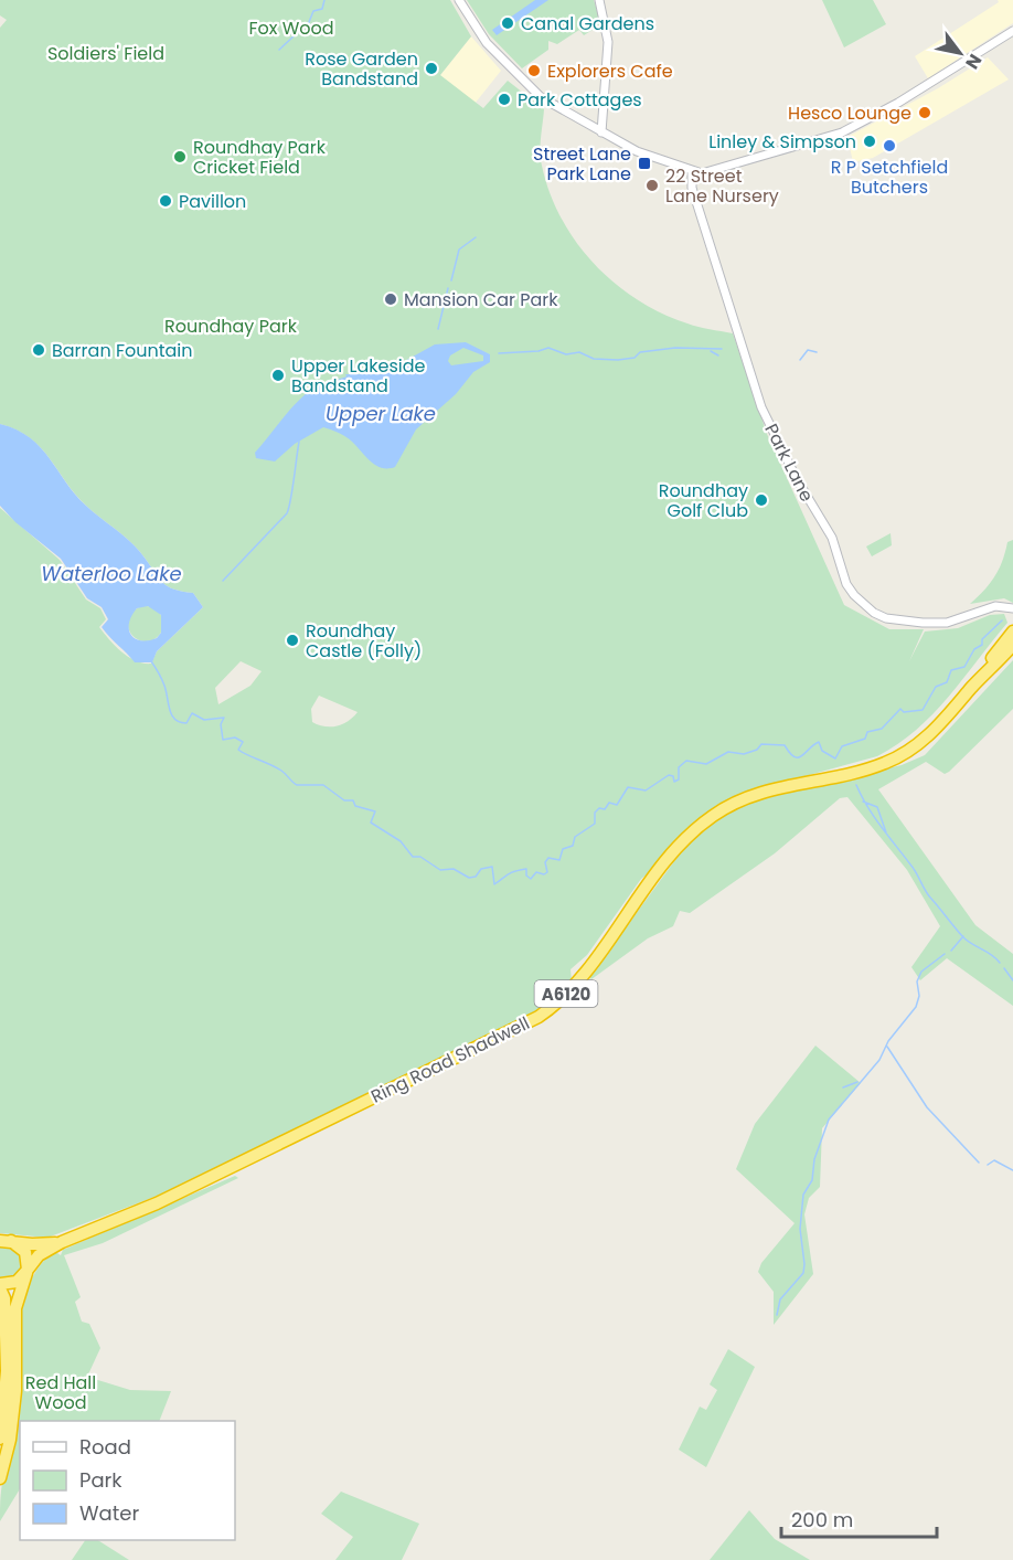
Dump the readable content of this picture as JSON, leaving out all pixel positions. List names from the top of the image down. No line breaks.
{"streets":{"highway":["A6120","Ring Road Shadwell"],"street":["Park Lane"]},"water":["Upper Lake","Waterloo Lake"],"parks":["Fox Wood","Soldiers' Field","Roundhay Park","Red Hall Wood"],"places":{"other":["Canal Gardens","Rose Garden Bandstand","Explorers Cafe","Park Cottages","Hesco Lounge","Linley & Simpson","R P Setchfield Butchers","Roundhay Park Cricket Field","22 Street Lane Nursery","Pavillon","Mansion Car Park","Barran Fountain","Upper Lakeside Bandstand","Roundhay Golf Club","Roundhay Castle (Folly)"],"transit":["Street Lane Park Lane"]},"legend":["Road","Park","Water"],"scale_bar":"200 m","north":"bottom right"}
